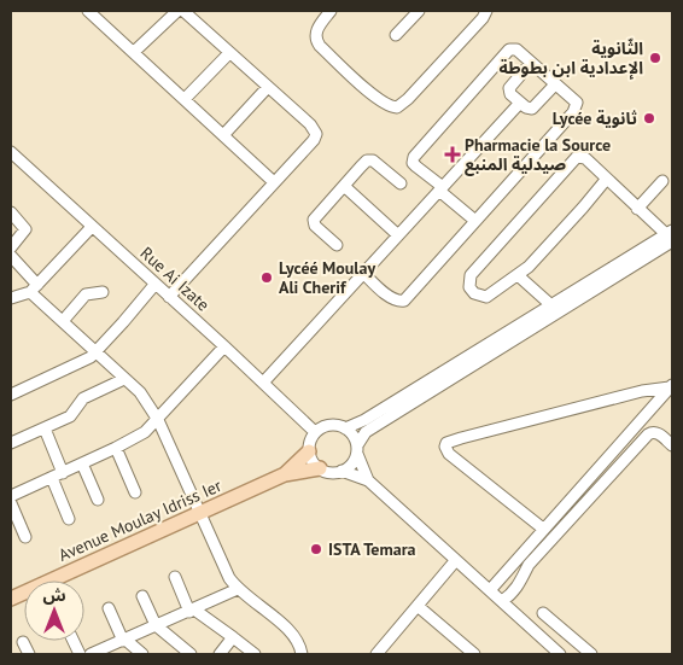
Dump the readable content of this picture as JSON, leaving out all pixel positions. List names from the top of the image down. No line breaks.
{"streets":{"main road":["Avenue Moulay Idriss Ier"],"street":["Rue Ai Izate"]},"places":{"other":["الثّانوية الإعدادية ابن بطوطة","Lycée ثانوية","Lycéé Moulay Ali Cherif","ISTA Temara"],"health":["Pharmacie la Source صيدلية المنبع"]},"north":"top"}
